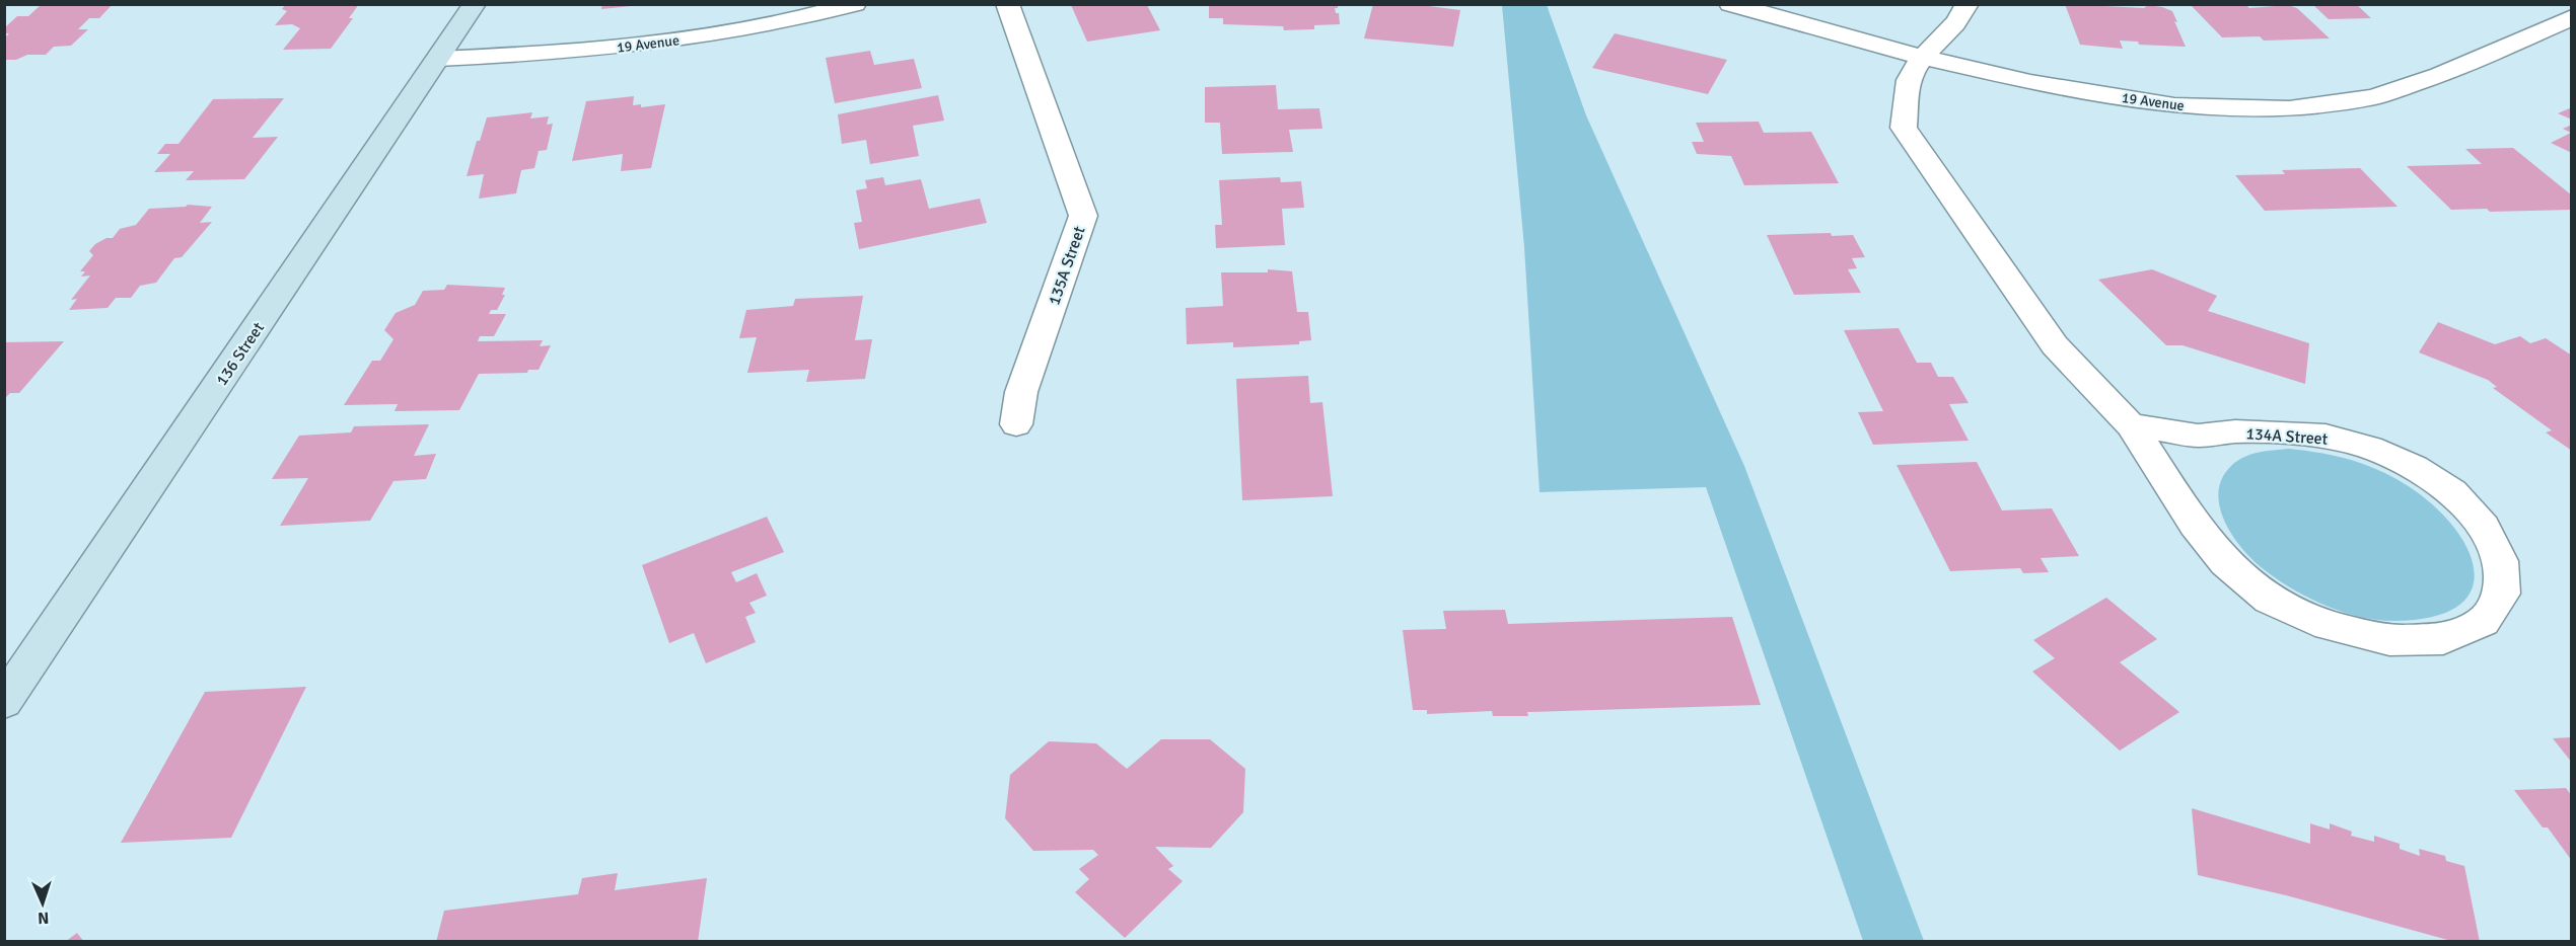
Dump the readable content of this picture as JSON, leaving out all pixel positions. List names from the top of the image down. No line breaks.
{"streets":{"street":["19 Avenue","135A Street","136 Street","134A Street"]},"crossings":[["19 Avenue","136 Street"],["19 Avenue","134A Street"]],"north":"bottom"}
